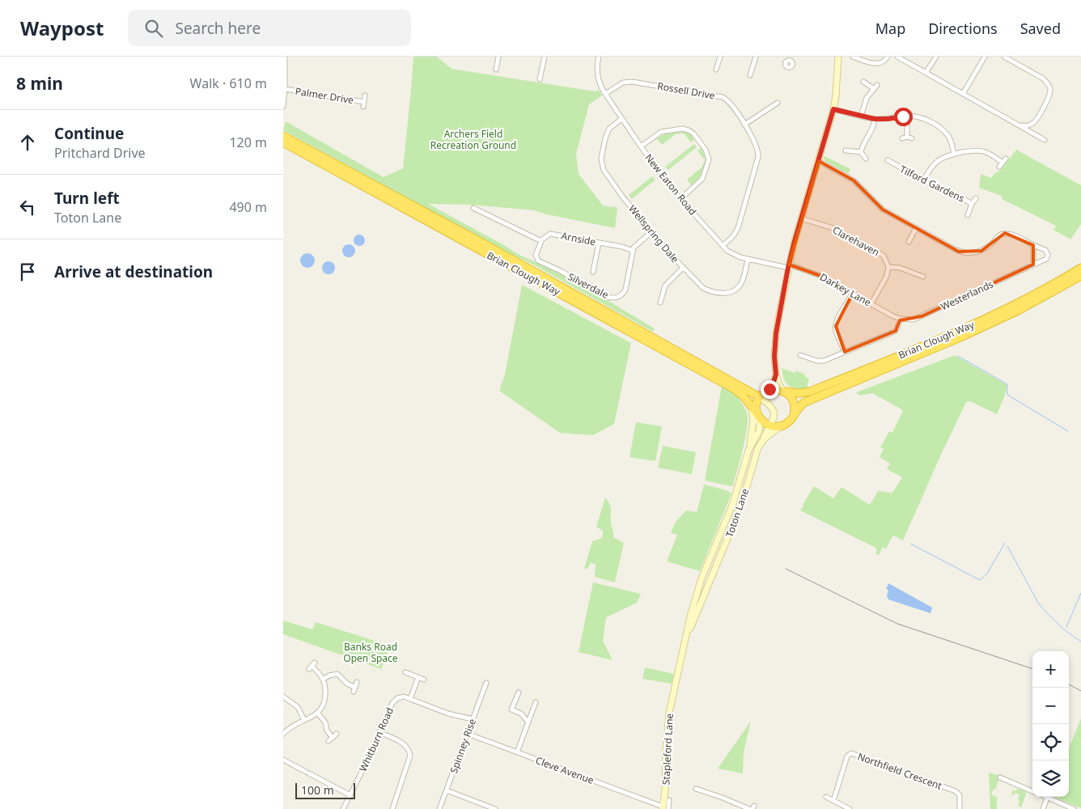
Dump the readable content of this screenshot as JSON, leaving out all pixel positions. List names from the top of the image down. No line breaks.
{"streets":{"highway":["Brian Clough Way"],"main road":["Toton Lane","Stapleford Lane"],"street":["Rossell Drive","Palmer Drive","Tilford Gardens","New Eaton Road","Wellspring Dale","Arnside","Clarehaven","Silverdale","Darkey Lane","Westerlands","Whitburn Road","Spinney Rise","Cleve Avenue","Northfield Crescent"]},"crossings":[["Rossell Drive","New Eaton Road"],["New Eaton Road","Wellspring Dale"],["New Eaton Road","Darkey Lane"],["Arnside","Silverdale"],["Clarehaven","Darkey Lane"],["Brian Clough Way","Toton Lane"],["Darkey Lane","Westerlands"],["Toton Lane","Stapleford Lane"],["Spinney Rise","Cleve Avenue"],["Stapleford Lane","Cleve Avenue"]],"parks":["Archers Field Recreation Ground","Banks Road Open Space"],"scale_bar":"100 m","page":{"header":"Waypost","search":"Search here","nav":["Map","Directions","Saved"],"heading":["8 min","Walk · 610 m"],"list":[["Continue","Pritchard Drive","120 m"],["Turn left","Toton Lane","490 m"],"Arrive at destination"],"map_buttons":["+","−"],"scale":"100 m"}}
